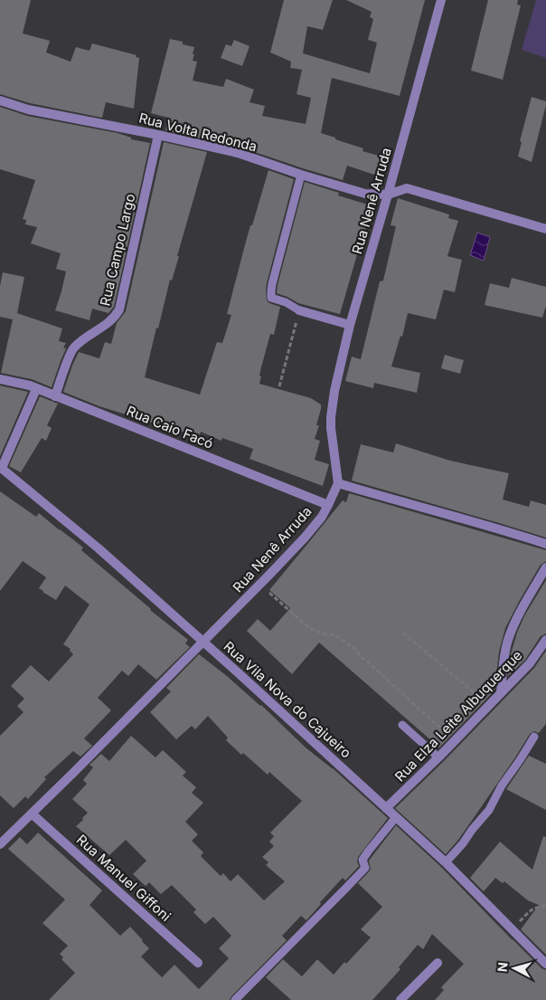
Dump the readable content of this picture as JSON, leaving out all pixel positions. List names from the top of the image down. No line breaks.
{"streets":{"street":["Rua Volta Redonda","Rua Nenê Arruda","Rua Campo Largo","Rua Caio Facó","Rua Vila Nova do Cajueiro","Rua Elza Leite Albuquerque","Rua Manuel Giffoni"]},"crossings":[["Rua Volta Redonda","Rua Nenê Arruda"],["Rua Volta Redonda","Rua Campo Largo"],["Rua Nenê Arruda","Rua Caio Facó"],["Rua Nenê Arruda","Rua Vila Nova do Cajueiro"],["Rua Nenê Arruda","Rua Manuel Giffoni"],["Rua Campo Largo","Rua Caio Facó"],["Rua Vila Nova do Cajueiro","Rua Elza Leite Albuquerque"]],"north":"left"}
